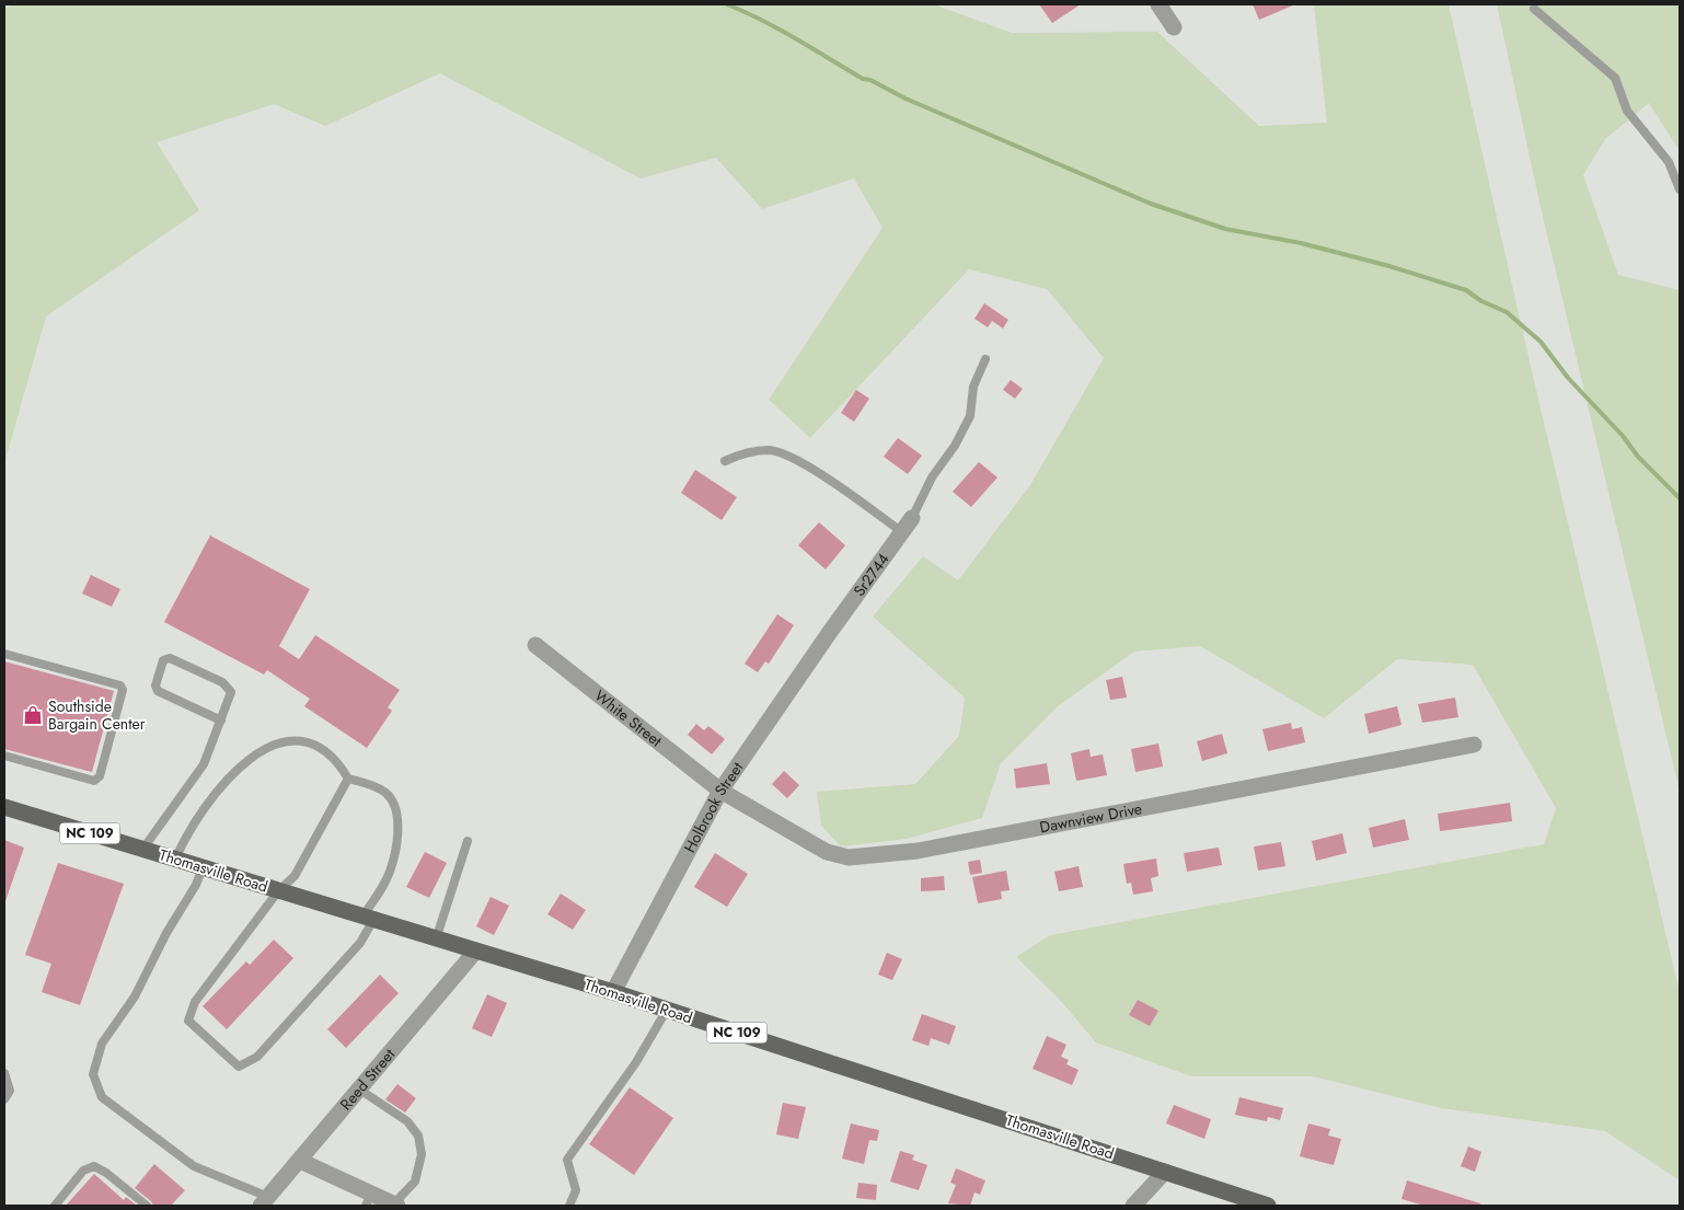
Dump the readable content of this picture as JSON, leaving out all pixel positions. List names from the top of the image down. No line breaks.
{"streets":{"main road":["NC 109","Thomasville Road"],"street":["Sr2744","White Street","Holbrook Street","Dawnview Drive","Reed Street"]},"crossings":[["Sr2744","Holbrook Street"],["White Street","Holbrook Street"],["White Street","Dawnview Drive"],["Holbrook Street","Dawnview Drive"],["Holbrook Street","Thomasville Road"],["Thomasville Road","Reed Street"]],"places":{"shop":["Southside Bargain Center"]}}
